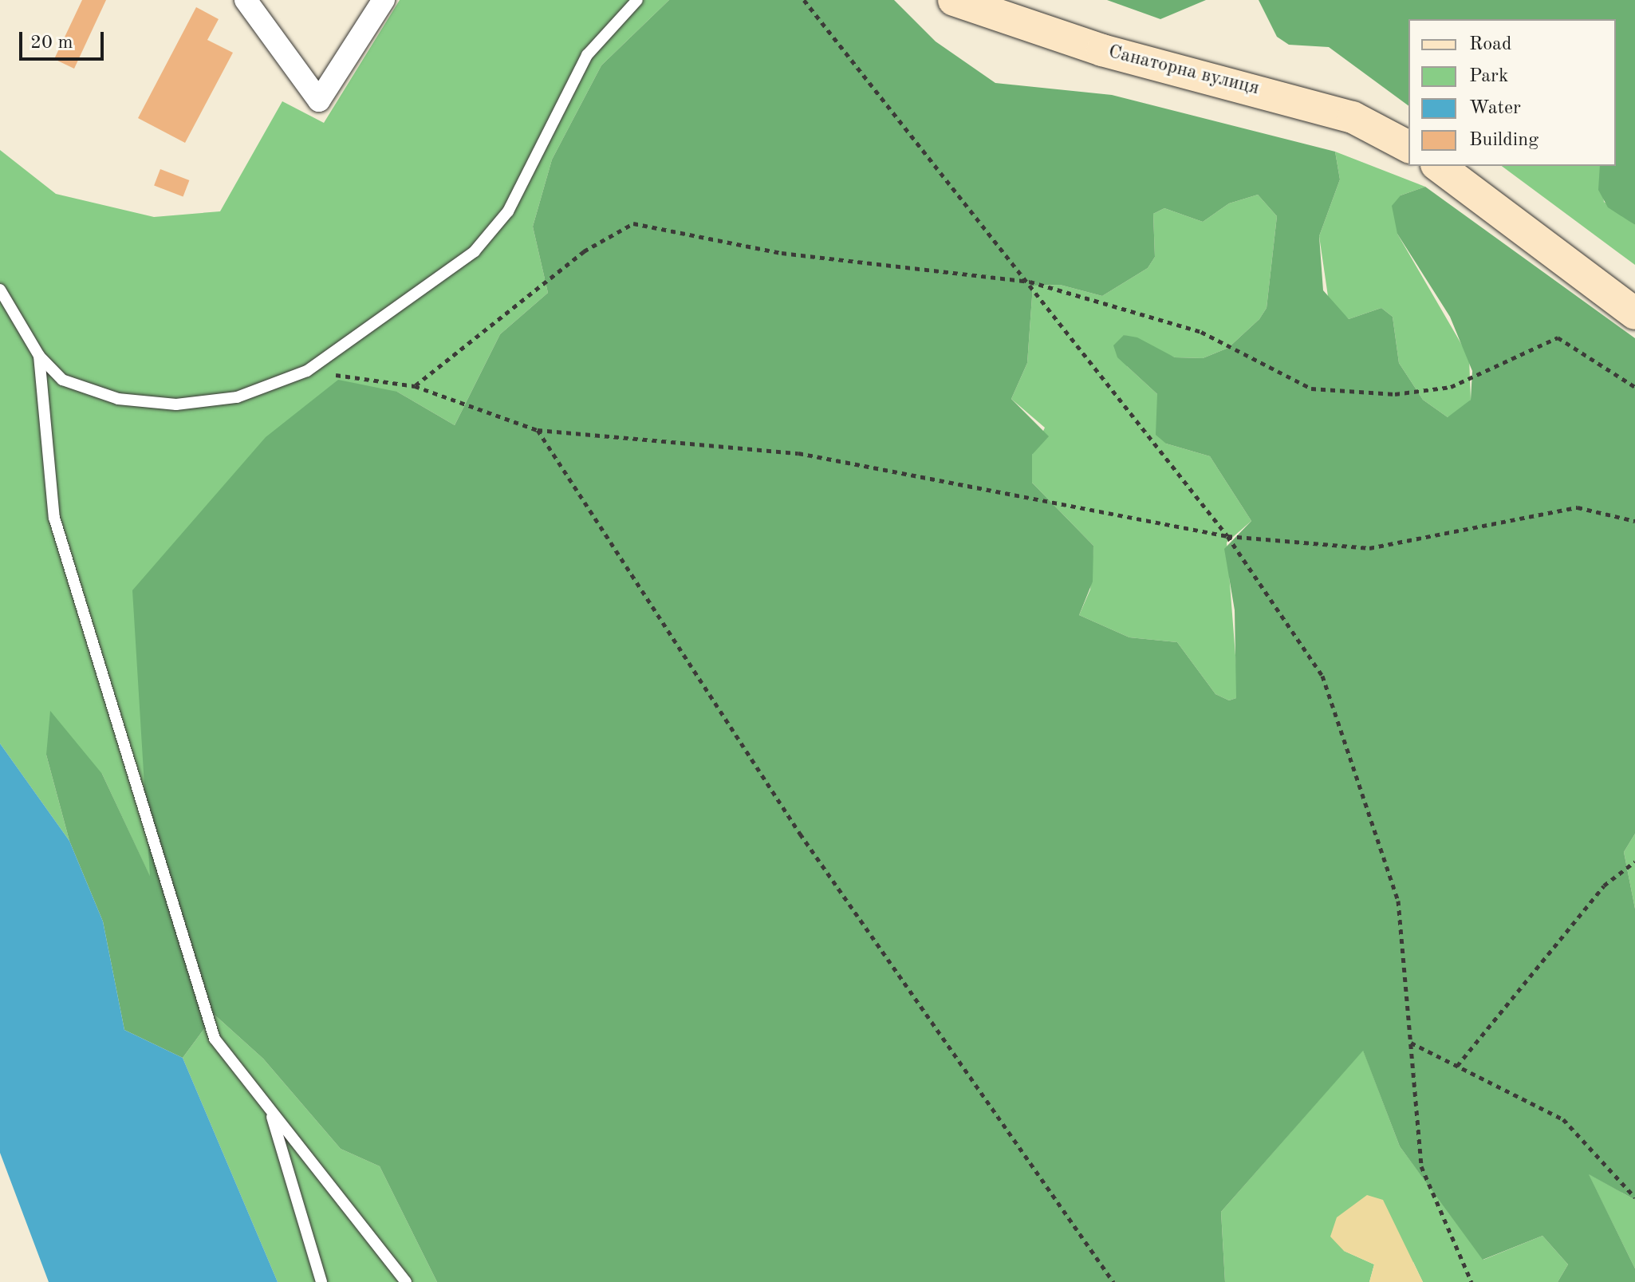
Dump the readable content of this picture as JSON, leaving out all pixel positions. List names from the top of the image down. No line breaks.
{"streets":{"main road":["Санаторна вулиця"]},"legend":["Road","Park","Water","Building"],"scale_bar":"20 m"}
